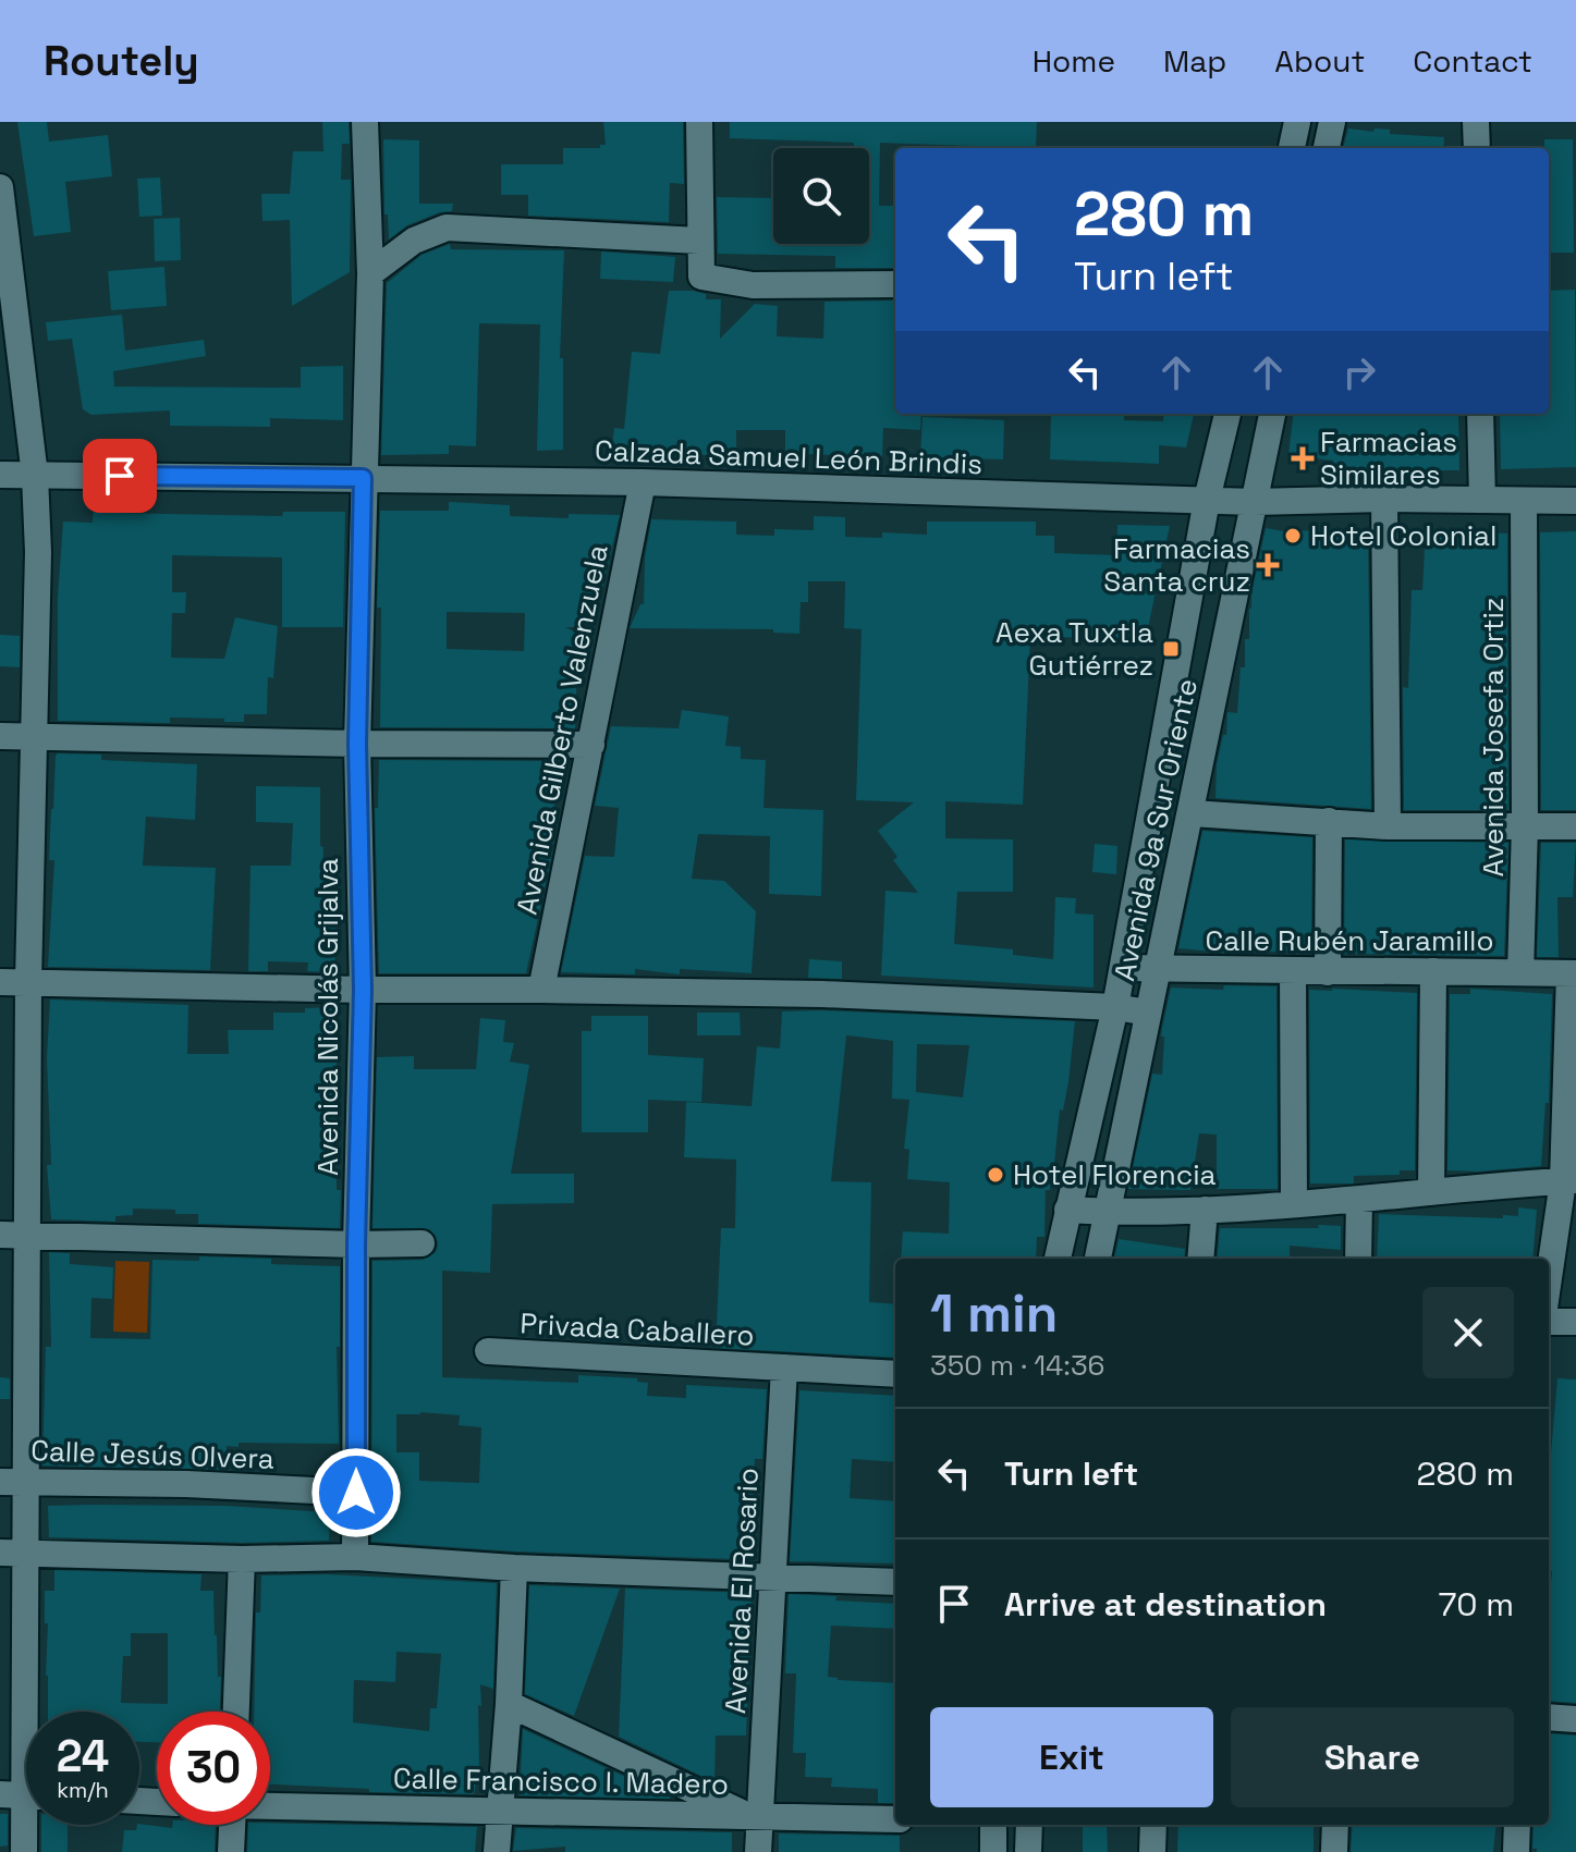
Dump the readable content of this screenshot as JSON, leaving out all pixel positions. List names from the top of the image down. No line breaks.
{"streets":{"street":["Calzada Samuel León Brindis","Avenida Gilberto Valenzuela","Avenida Josefa Ortiz","Avenida 9a Sur Oriente","Calle Rubén Jaramillo","Avenida Nicolás Grijalva","Privada Caballero","Calle Jesús Olvera","Avenida El Rosario","Calle Francisco I. Madero"]},"crossings":[["Calzada Samuel León Brindis","Avenida Gilberto Valenzuela"],["Calzada Samuel León Brindis","Avenida Josefa Ortiz"],["Calzada Samuel León Brindis","Avenida 9a Sur Oriente"],["Calzada Samuel León Brindis","Avenida Nicolás Grijalva"],["Avenida Josefa Ortiz","Calle Rubén Jaramillo"],["Avenida 9a Sur Oriente","Calle Rubén Jaramillo"],["Avenida Nicolás Grijalva","Calle Jesús Olvera"],["Privada Caballero","Avenida El Rosario"],["Avenida El Rosario","Calle Francisco I. Madero"]],"places":{"health":["Farmacias Similares","Farmacias Santa cruz"],"other":["Hotel Colonial","Hotel Florencia"],"transit":["Aexa Tuxtla Gutiérrez"]},"page":{"header":"Routely","nav":["Home","Map","About","Contact"],"turn":["280 m","Turn left"],"heading":["1 min","350 m · 14:36"],"list":[{"name":"Turn left","value":"280 m"},{"name":"Arrive at destination","value":"70 m"}],"buttons":["Exit","Share"],"speed":"24 km/h","limit":"30"}}
